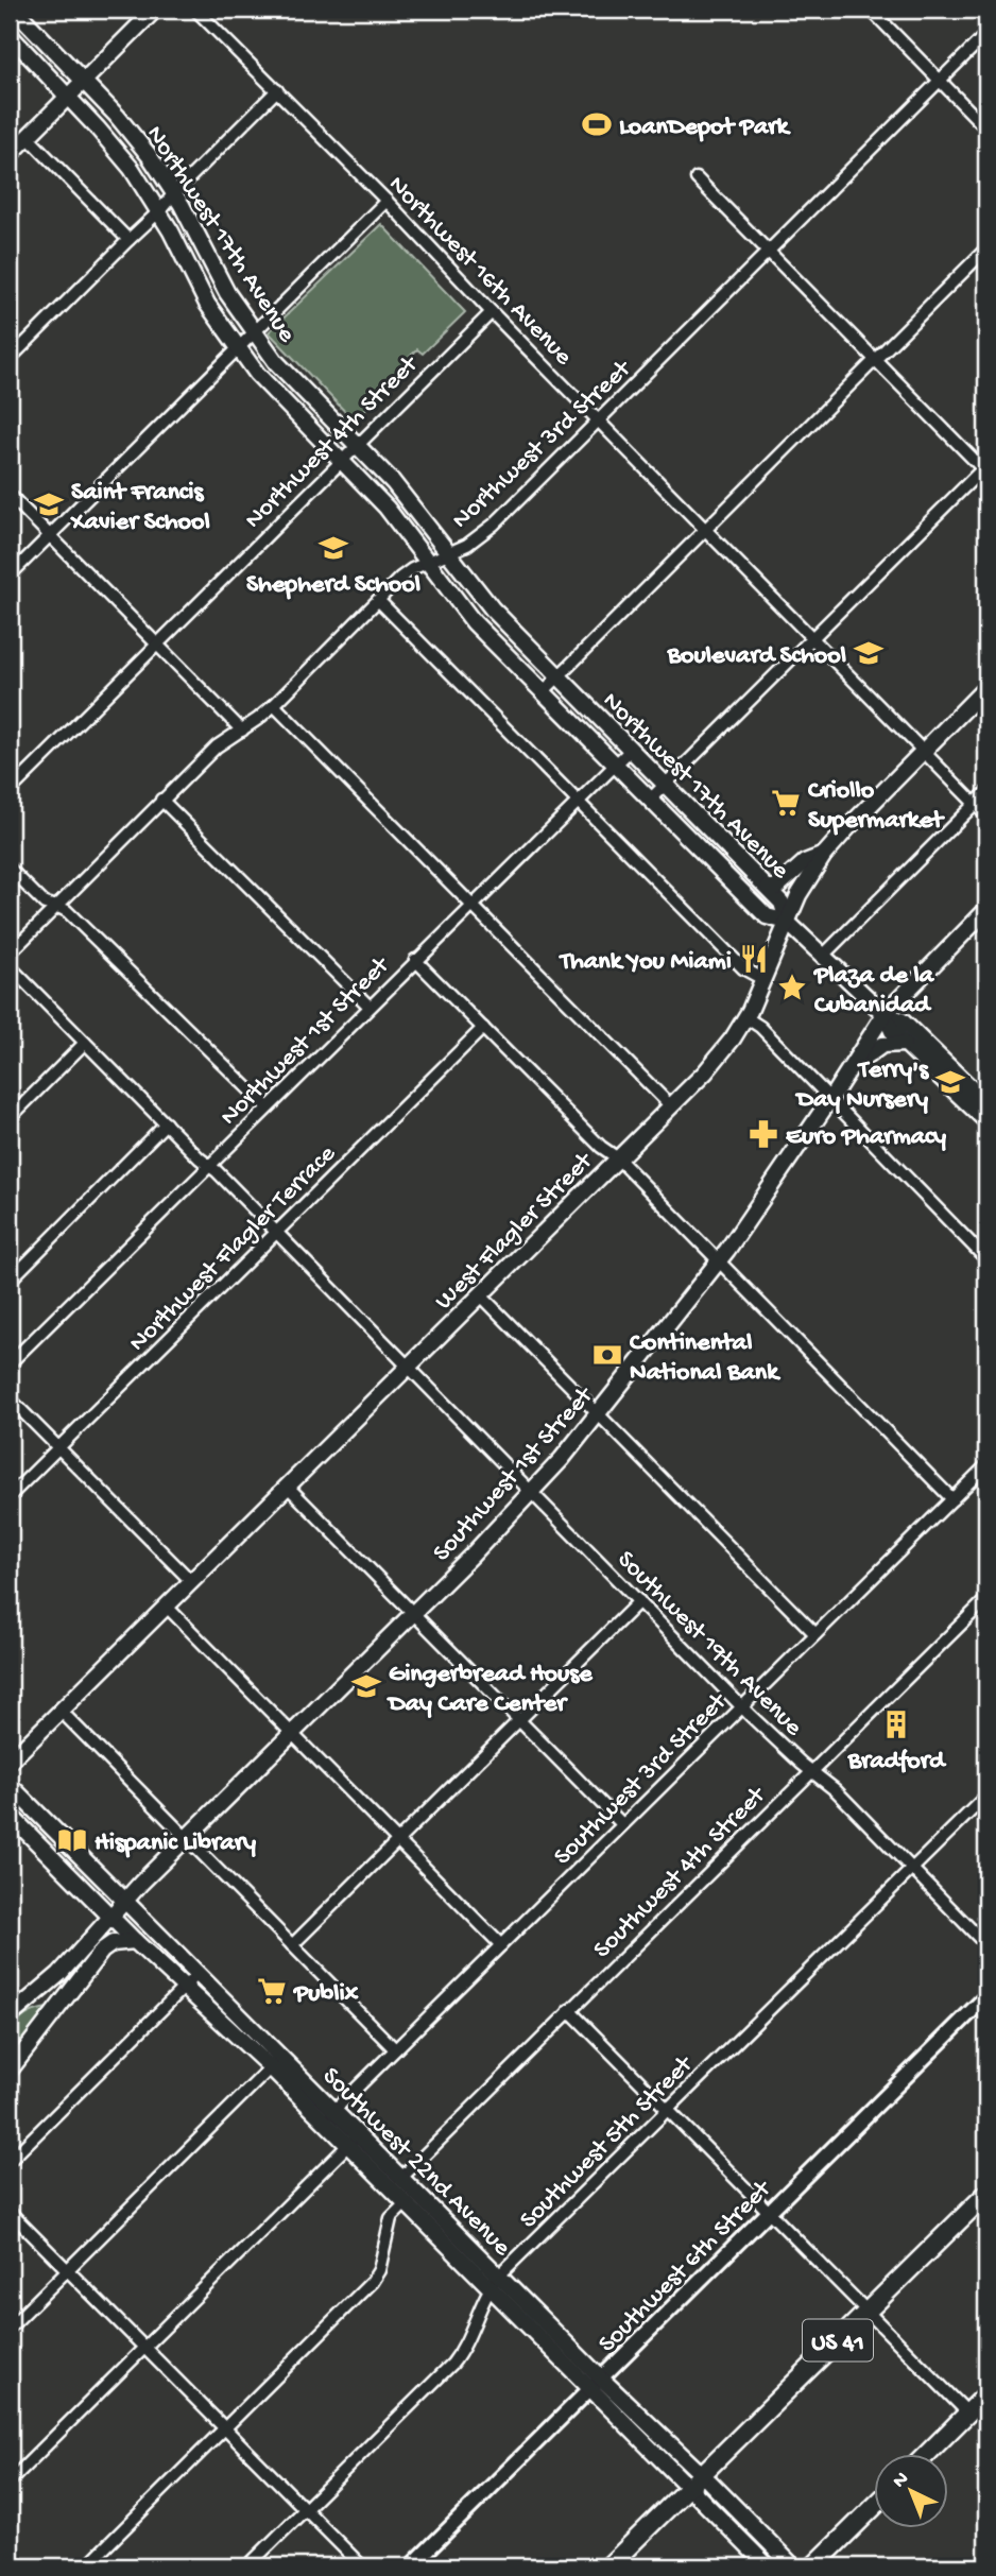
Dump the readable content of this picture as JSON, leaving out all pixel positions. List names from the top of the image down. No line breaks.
{"streets":{"main road":["Northwest 17th Avenue","West Flagler Street","Southwest 1st Street","Southwest 22nd Avenue","US 41"],"street":["Northwest 16th Avenue","Northwest 4th Street","Northwest 3rd Street","Northwest 1st Street","Northwest Flagler Terrace","Southwest 19th Avenue","Southwest 3rd Street","Southwest 4th Street","Southwest 5th Street","Southwest 6th Street"]},"crossings":[["Northwest 17th Avenue","Northwest 4th Street"],["Northwest 17th Avenue","Northwest 3rd Street"],["Northwest 17th Avenue","Northwest 1st Street"],["Northwest 17th Avenue","West Flagler Street"],["Northwest 16th Avenue","Northwest 4th Street"],["Northwest 16th Avenue","Northwest 3rd Street"],["Northwest 16th Avenue","West Flagler Street"],["Northwest 1st Street","Southwest 19th Avenue"],["West Flagler Street","Southwest 19th Avenue"],["Northwest Flagler Terrace","Southwest 19th Avenue"],["Southwest 1st Street","Southwest 19th Avenue"],["Southwest 1st Street","Southwest 22nd Avenue"],["Southwest 19th Avenue","Southwest 3rd Street"],["Southwest 19th Avenue","Southwest 4th Street"],["Southwest 19th Avenue","Southwest 5th Street"],["Southwest 3rd Street","Southwest 22nd Avenue"],["Southwest 4th Street","Southwest 22nd Avenue"],["Southwest 5th Street","Southwest 22nd Avenue"],["Southwest 22nd Avenue","Southwest 6th Street"],["Southwest 22nd Avenue","US 41"]],"places":{"sports":["LoanDepot Park"],"school or university":["Saint Francis Xavier School","Shepherd School","Boulevard School","Terry's Day Nursery","Gingerbread House Day Care Center"],"supermarket":["Criollo Supermarket","Publix"],"restaurant":["Thank You Miami"],"place":["Plaza de la Cubanidad"],"pharmacy":["Euro Pharmacy"],"bank":["Continental National Bank"],"building":["Bradford"],"library":["Hispanic Library"]},"north":"top left"}
